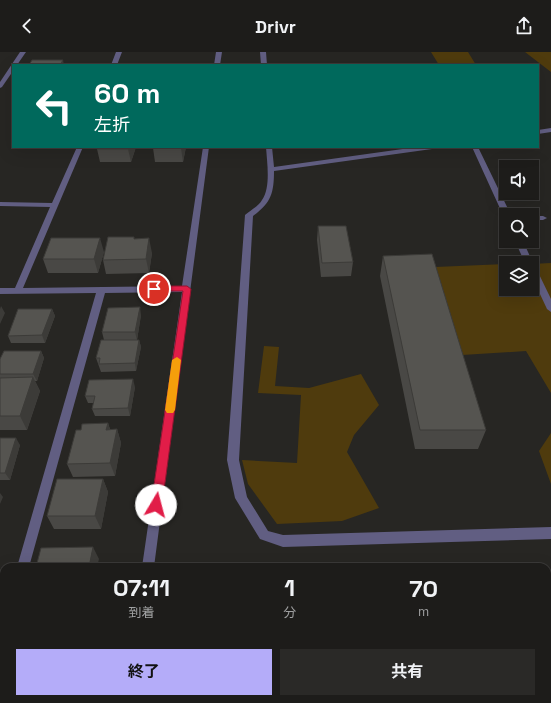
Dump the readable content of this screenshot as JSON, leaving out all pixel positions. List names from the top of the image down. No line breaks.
{"page":{"header":"Drivr","turn":["60 m","左折"],"eta":["07:11","到着","1","分","70","m"],"buttons":["終了","共有"]}}
